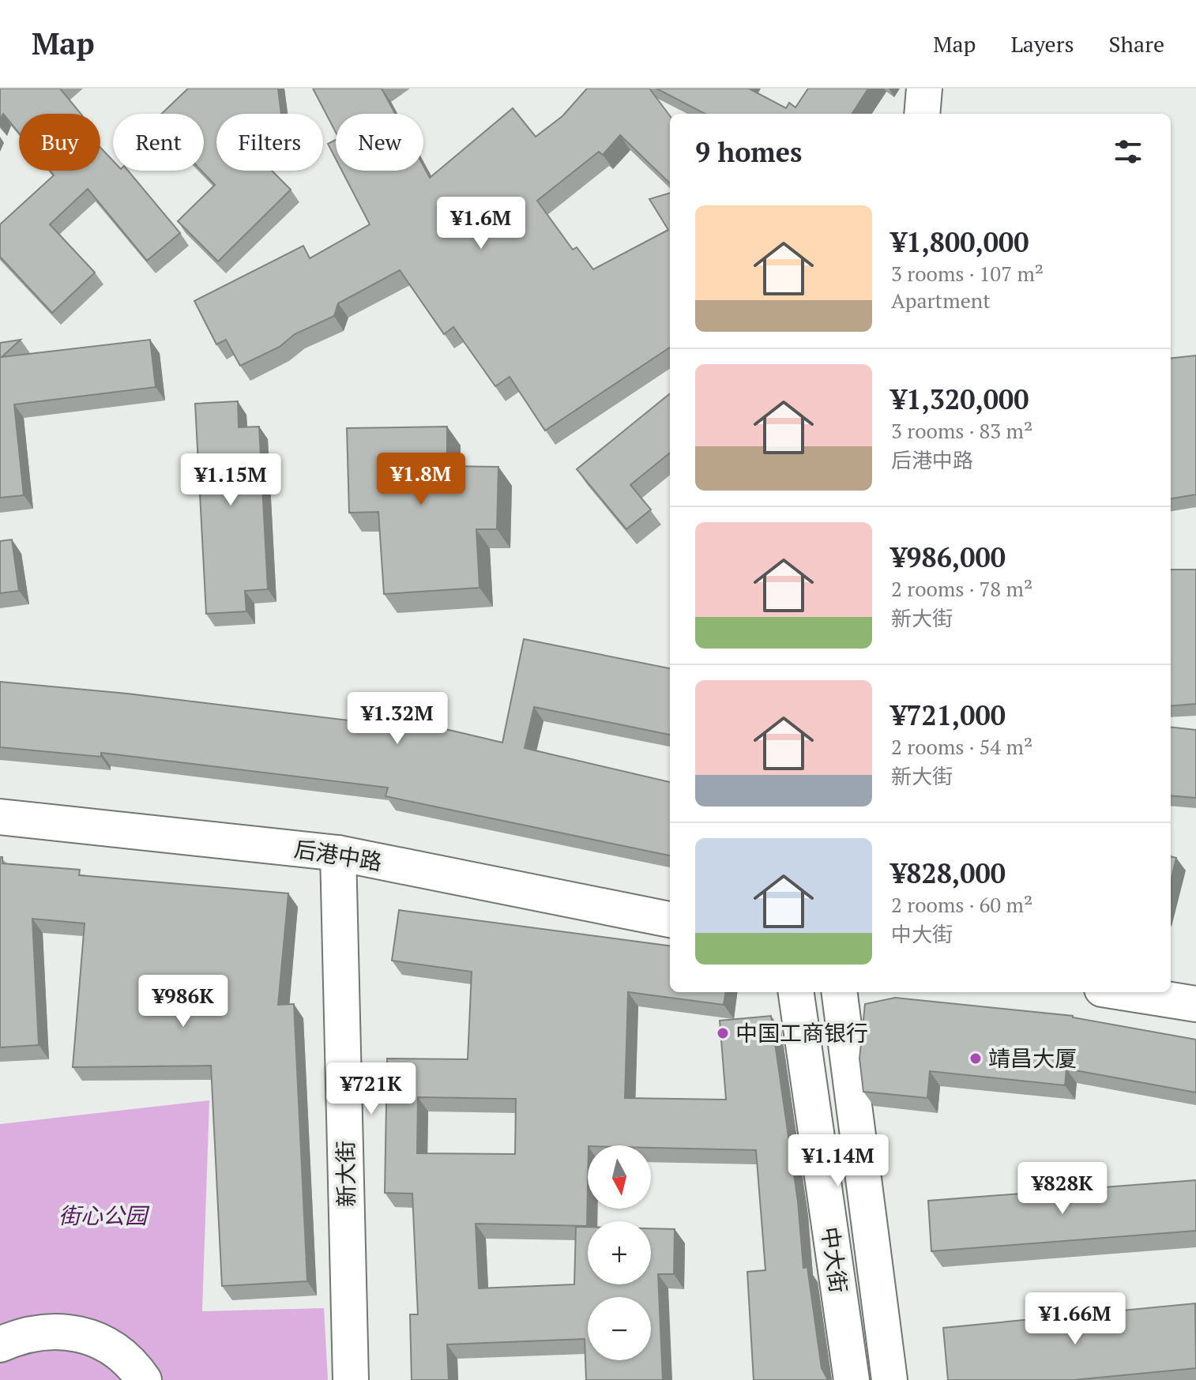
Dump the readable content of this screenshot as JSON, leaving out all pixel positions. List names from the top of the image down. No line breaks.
{"streets":{"main road":["后港中路","新大街","中大街"]},"crossings":[["后港中路","新大街"]],"parks":["街心公园"],"places":["中国工商银行","靖昌大厦"],"north":"bottom","page":{"header":"Map","nav":["Map","Layers","Share"],"chip":["Buy","Rent","Filters","New"],"heading":"9 homes","list":[{"name":"¥1,800,000","note":"3 rooms · 107 m² · Apartment"},{"name":"¥1,320,000","note":"3 rooms · 83 m² · 后港中路"},{"name":"¥986,000","note":"2 rooms · 78 m² · 新大街"},{"name":"¥721,000","note":"2 rooms · 54 m² · 新大街"},{"name":"¥828,000","note":"2 rooms · 60 m² · 中大街"}],"price":["¥1.6M","¥1.8M","¥1.15M","¥1.32M","¥986K","¥721K","¥1.14M","¥828K","¥1.66M"],"map_buttons":["+","−"]}}
